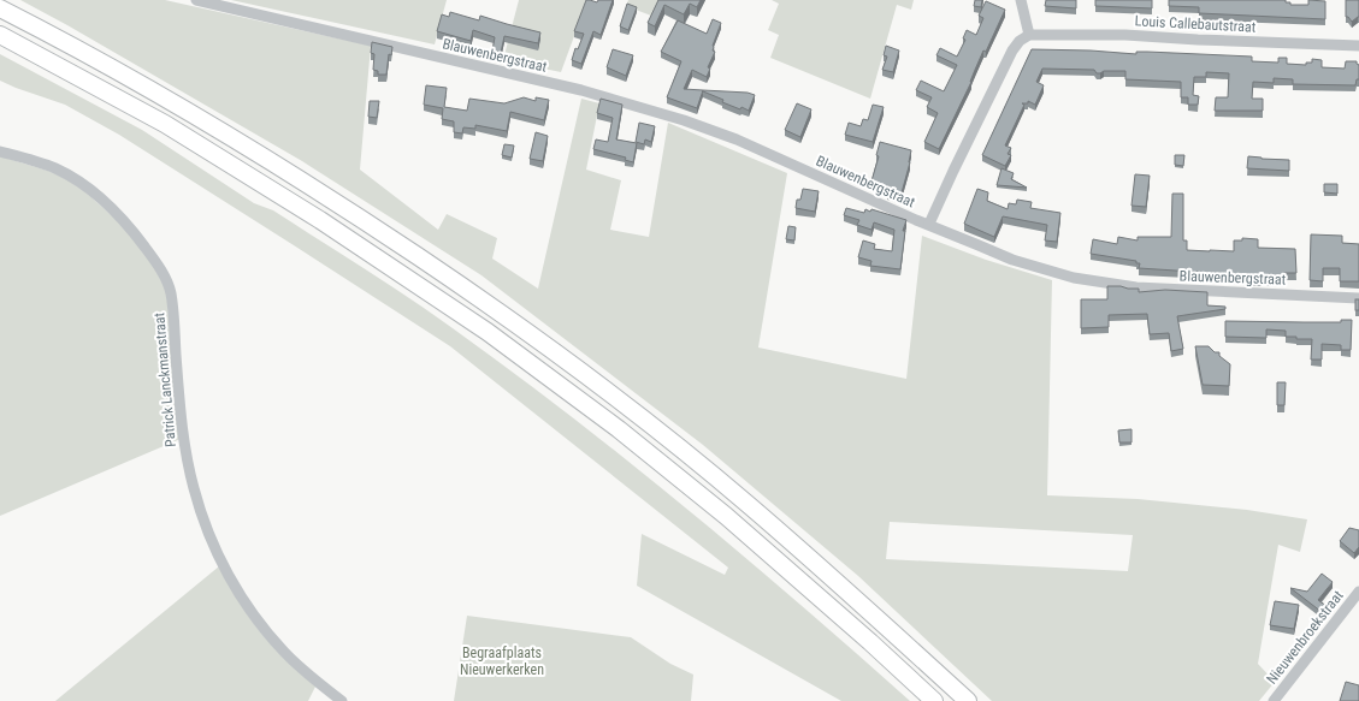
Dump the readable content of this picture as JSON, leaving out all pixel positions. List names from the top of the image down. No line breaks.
{"streets":{"street":["Louis Callebautstraat","Blauwenbergstraat","Patrick Lanckmanstraat","Nieuwenbroekstraat"]},"parks":["Begraafplaats Nieuwerkerken"]}
